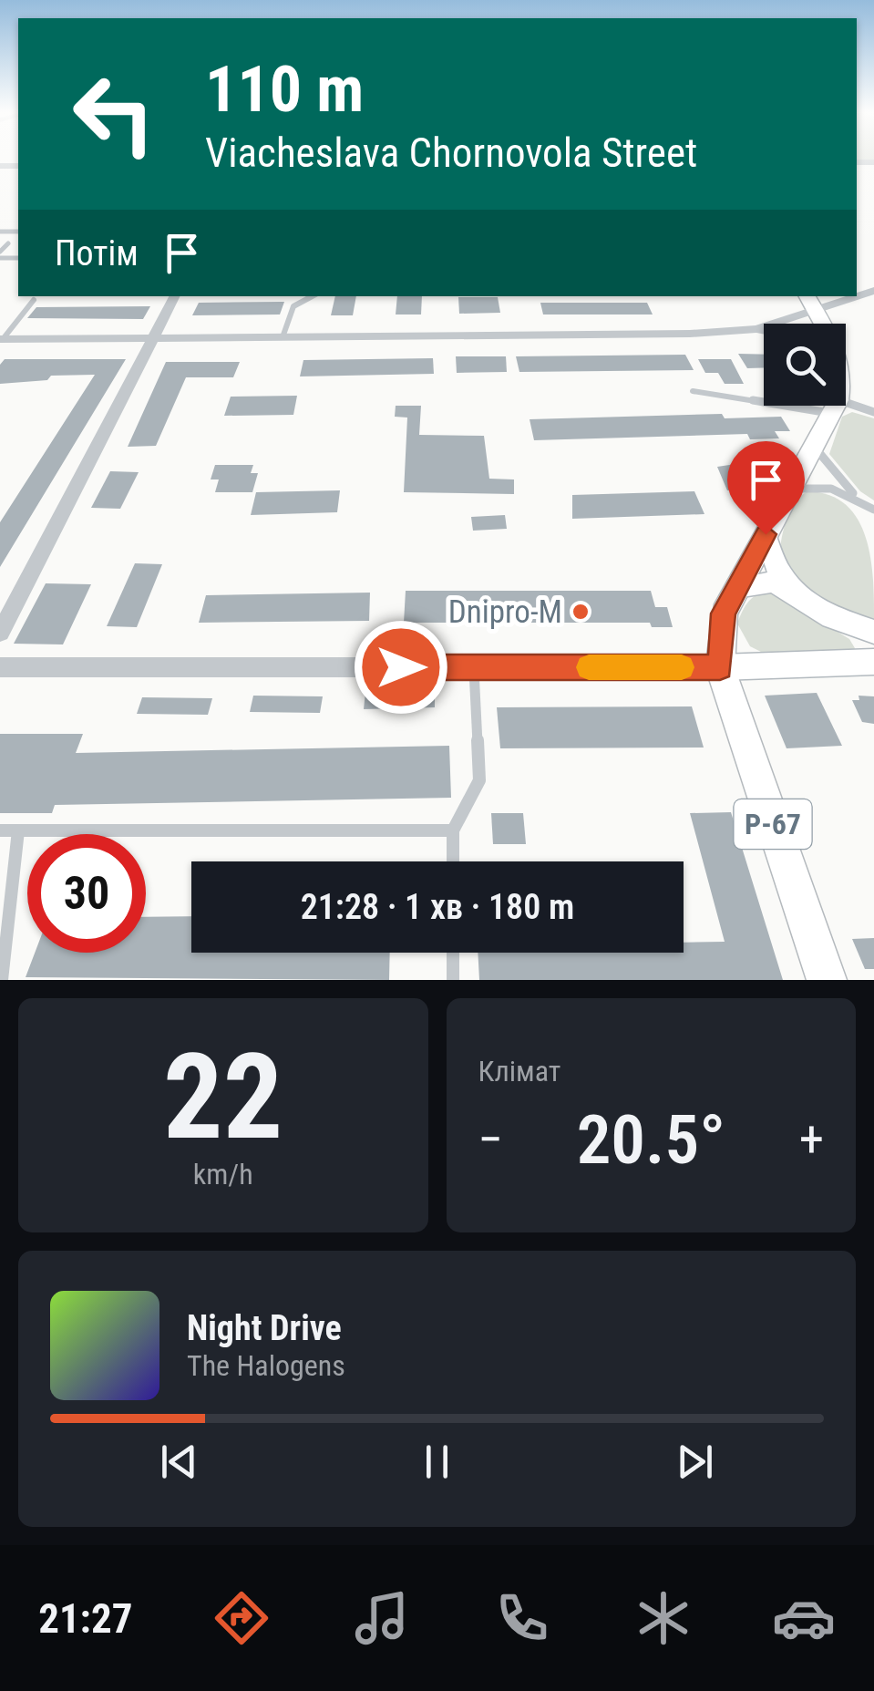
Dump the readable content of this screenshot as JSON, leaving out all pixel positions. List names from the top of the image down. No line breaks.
{"streets":{"main road":["Р-67"]},"places":["Dnipro-M"],"page":{"turn":["110 m","Viacheslava Chornovola Street"],"then":"Потім","limit":"30","trip":"21:28 · 1 хв · 180 m","tile":[["22","km/h"],"Клімат"],"heat":["−","20.5°","+"],"song":["Night Drive","The Halogens"],"tabs":"21:27"}}
